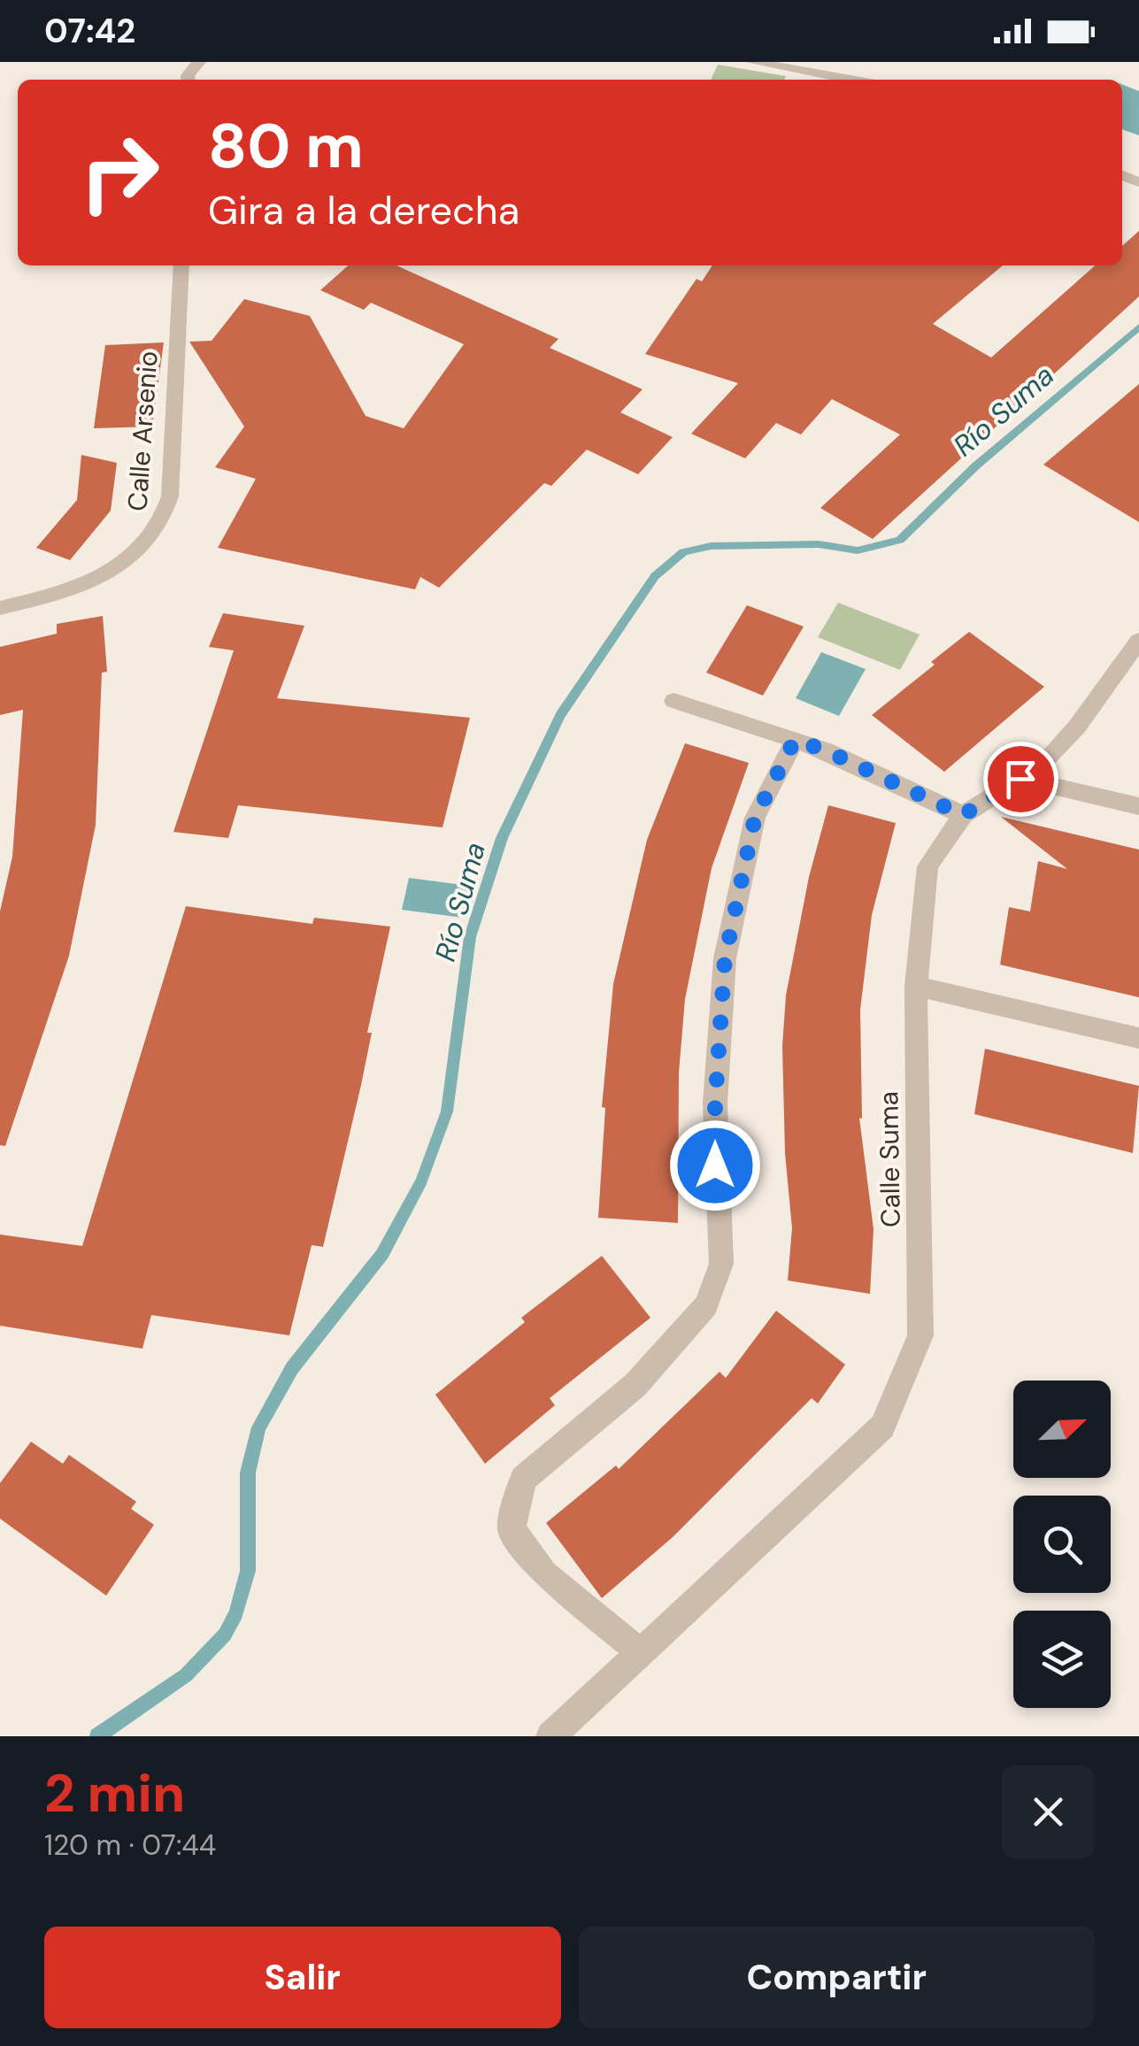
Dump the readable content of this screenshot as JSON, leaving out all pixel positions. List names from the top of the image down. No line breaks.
{"streets":{"street":["Calle Arsenio","Calle Suma"]},"water":["Río Suma"],"north":"top right","page":{"status":"07:42","turn":["80 m","Gira a la derecha"],"heading":["2 min","120 m · 07:44"],"buttons":["Salir","Compartir"]}}
